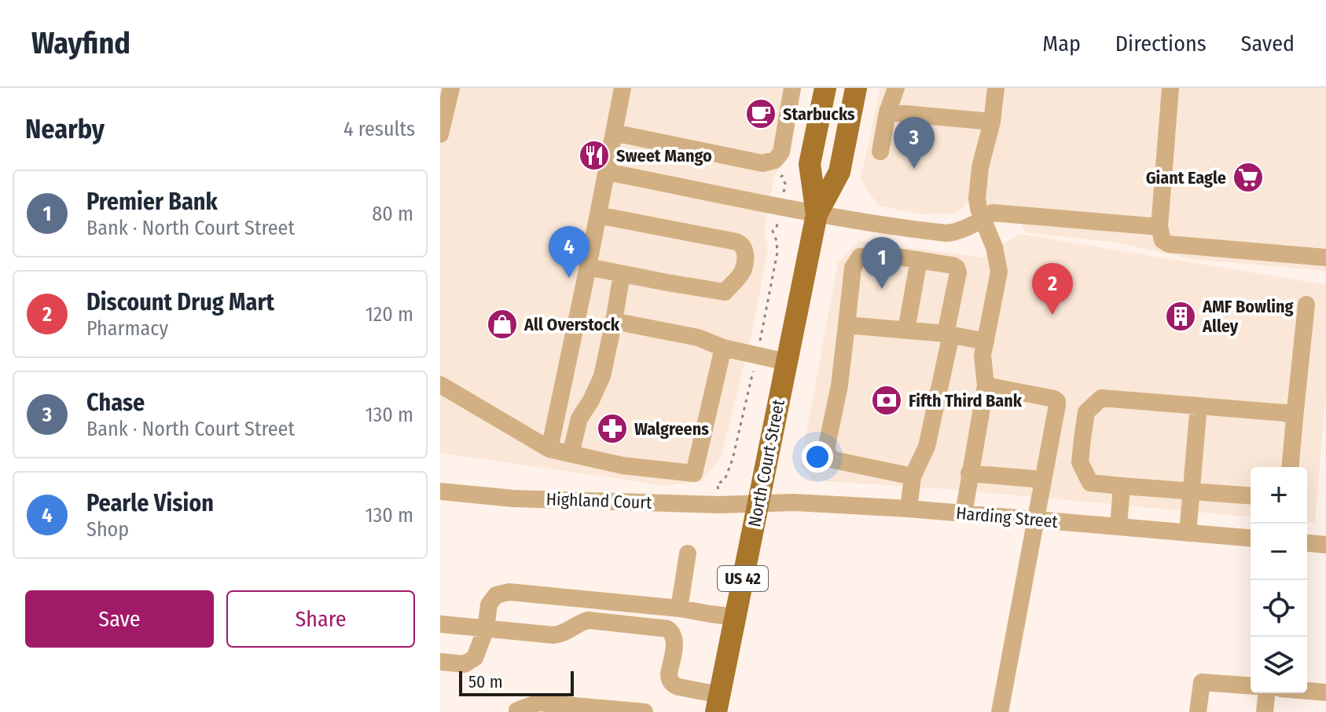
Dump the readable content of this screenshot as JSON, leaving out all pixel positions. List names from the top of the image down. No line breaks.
{"streets":{"main road":["North Court Street","US 42"],"street":["Highland Court","Harding Street"]},"crossings":[["North Court Street","Highland Court"],["North Court Street","Harding Street"],["Highland Court","Harding Street"]],"places":{"cafe":["Starbucks"],"restaurant":["Sweet Mango"],"supermarket":["Giant Eagle"],"building":["AMF Bowling Alley"],"shop":["All Overstock"],"bank":["Fifth Third Bank"],"pharmacy":["Walgreens"]},"scale_bar":"50 m","page":{"header":"Wayfind","nav":["Map","Directions","Saved"],"heading":["Nearby","4 results"],"pins":["3","4","1","2"],"list":[{"mark":"1","name":"Premier Bank","note":"Bank · North Court Street","value":"80 m"},{"mark":"2","name":"Discount Drug Mart","note":"Pharmacy","value":"120 m"},{"mark":"3","name":"Chase","note":"Bank · North Court Street","value":"130 m"},{"mark":"4","name":"Pearle Vision","note":"Shop","value":"130 m"}],"map_buttons":["+","−"],"buttons":["Save","Share"],"scale":"50 m"}}
